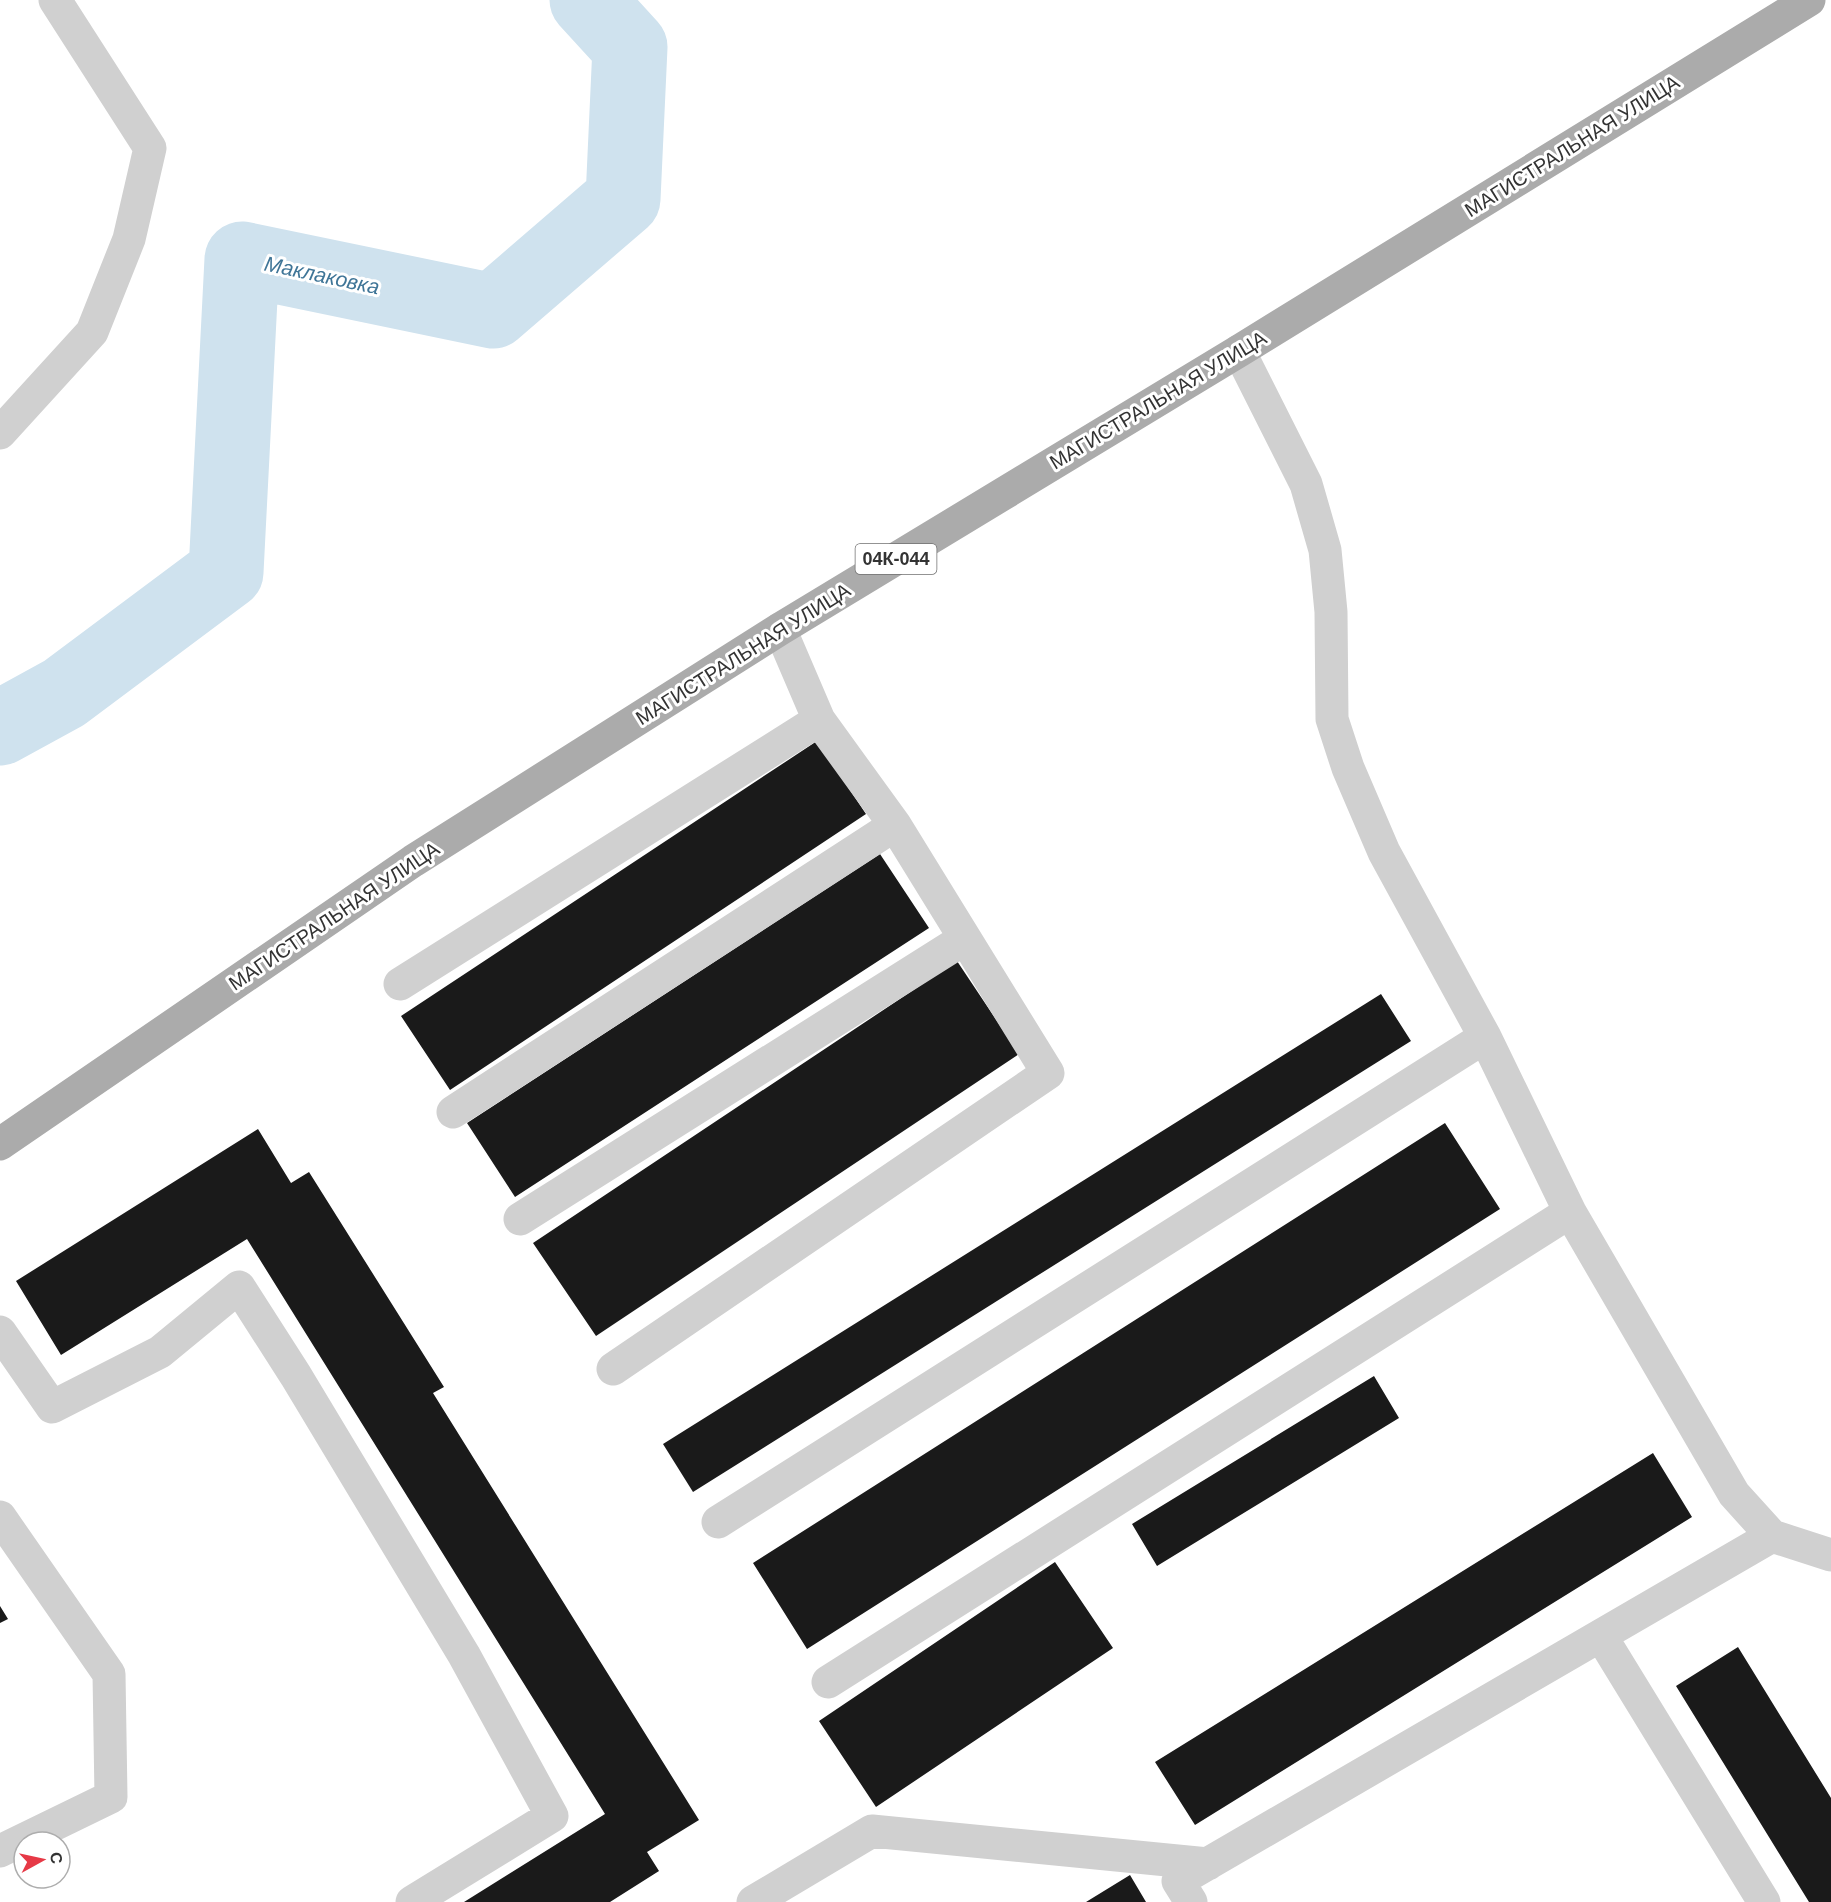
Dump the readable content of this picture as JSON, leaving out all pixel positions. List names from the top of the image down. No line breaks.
{"streets":{"main road":["МАГИСТРАЛЬНАЯ УЛИЦА","04К-044"]},"water":["Маклаковка"],"north":"right"}
